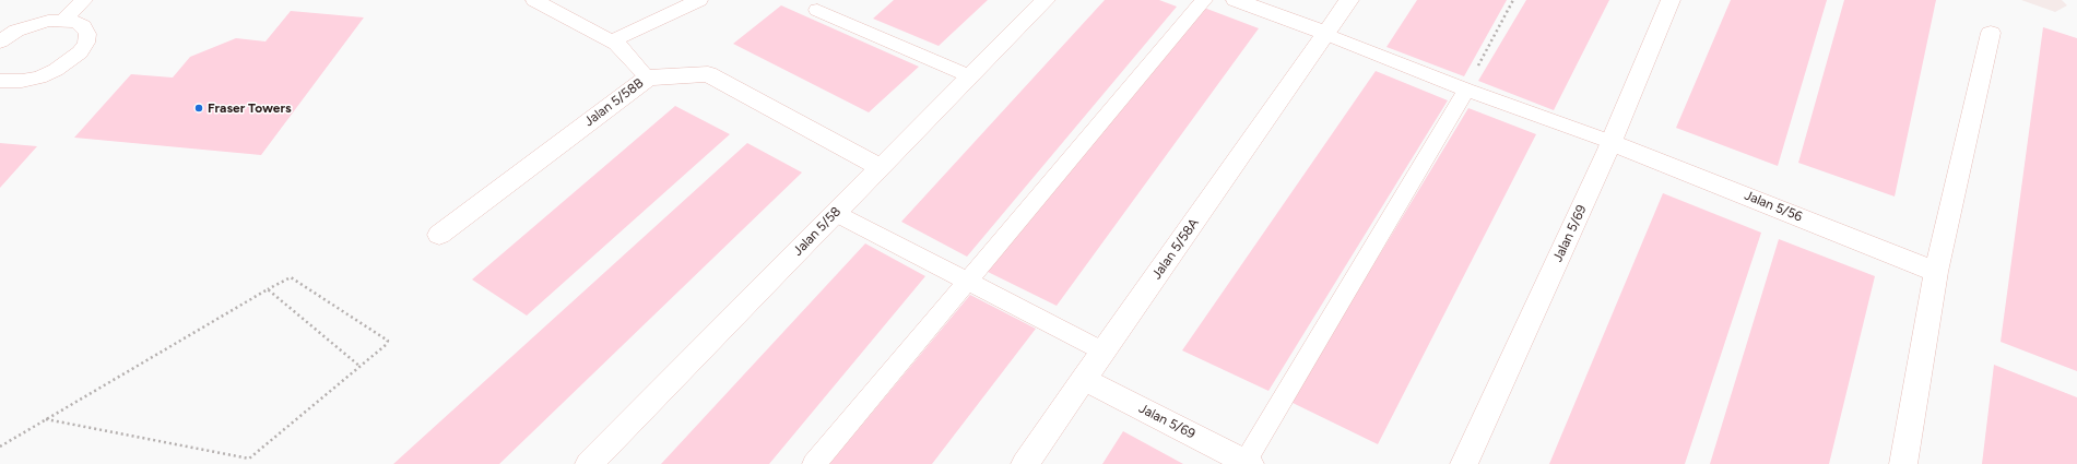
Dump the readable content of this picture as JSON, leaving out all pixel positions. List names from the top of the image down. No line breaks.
{"streets":{"street":["Jalan 5/58B","Jalan 5/56","Jalan 5/58","Jalan 5/69","Jalan 5/58A"]},"crossings":[["Jalan 5/56","Jalan 5/69"],["Jalan 5/69","Jalan 5/58A"]],"places":["Fraser Towers"]}
